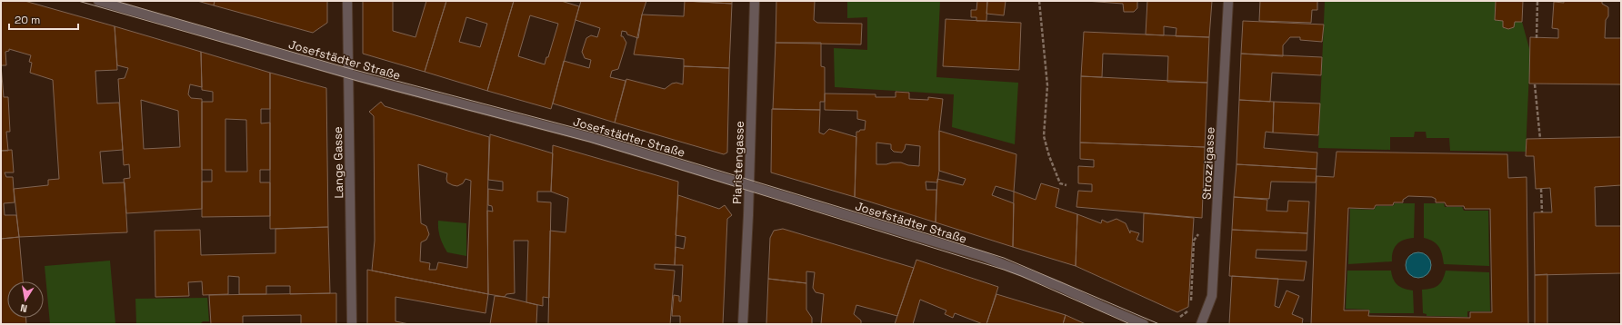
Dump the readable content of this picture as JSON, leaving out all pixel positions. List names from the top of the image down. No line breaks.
{"streets":{"street":["Josefstädter Straße","Lange Gasse","Piaristengasse","Strozzigasse"]},"crossings":[["Josefstädter Straße","Lange Gasse"],["Josefstädter Straße","Piaristengasse"]],"scale_bar":"20 m","north":"bottom"}
